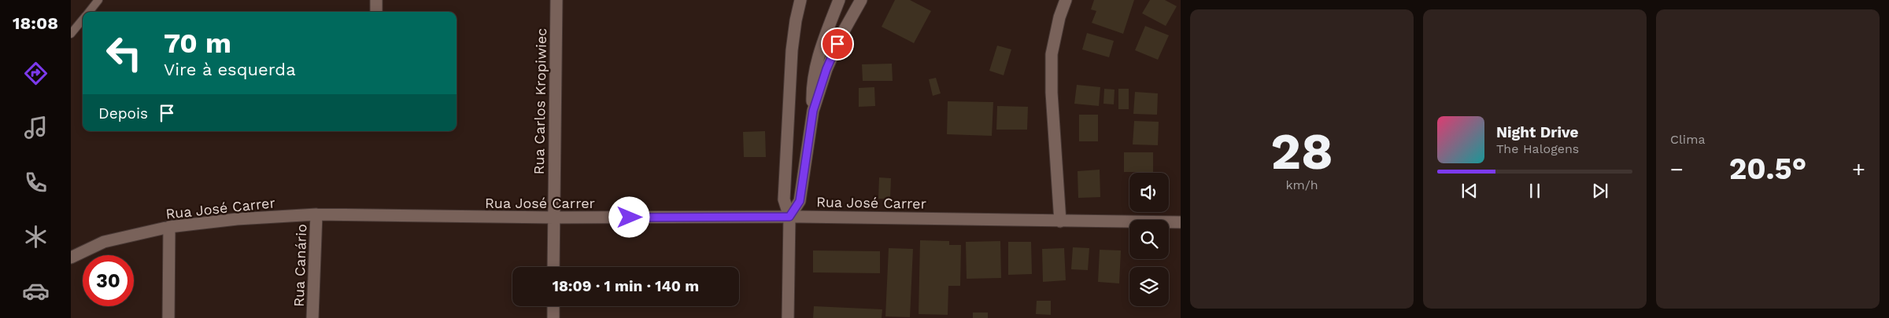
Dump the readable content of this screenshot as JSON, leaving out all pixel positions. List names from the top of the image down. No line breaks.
{"streets":{"street":["Rua Carlos Kropiwiec","Rua José Carrer","Rua Canário"]},"crossings":[["Rua Carlos Kropiwiec","Rua José Carrer"],["Rua José Carrer","Rua Canário"]],"page":{"tabs":"18:08","tile":[["28","km/h"],"Clima"],"turn":["70 m","Vire à esquerda"],"then":"Depois","song":["Night Drive","The Halogens"],"heat":["−","20.5°","+"],"limit":"30","trip":"18:09 · 1 min · 140 m"}}
